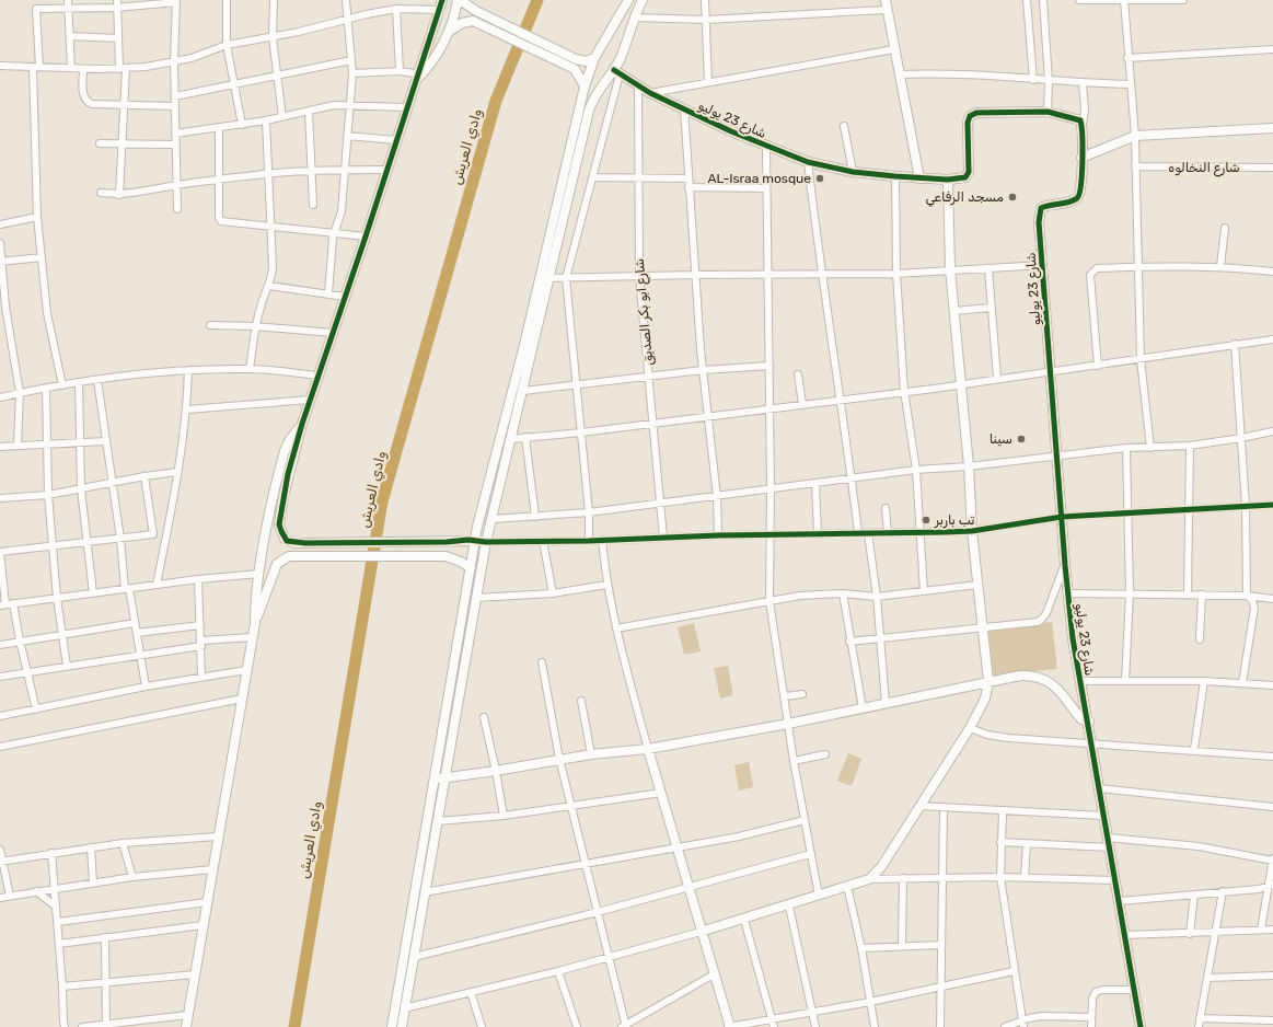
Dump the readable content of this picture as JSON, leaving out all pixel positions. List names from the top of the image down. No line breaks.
{"streets":{"street":["شارع 23 يوليو","شارع النخالوه","شارع ابو بكر الصديق"]},"crossings":[["شارع 23 يوليو","شارع ابو بكر الصديق"]],"water":["وادي العريش"],"places":["AL-Israa mosque","مسجد الرفاعي","سينا","تب باربر"]}
